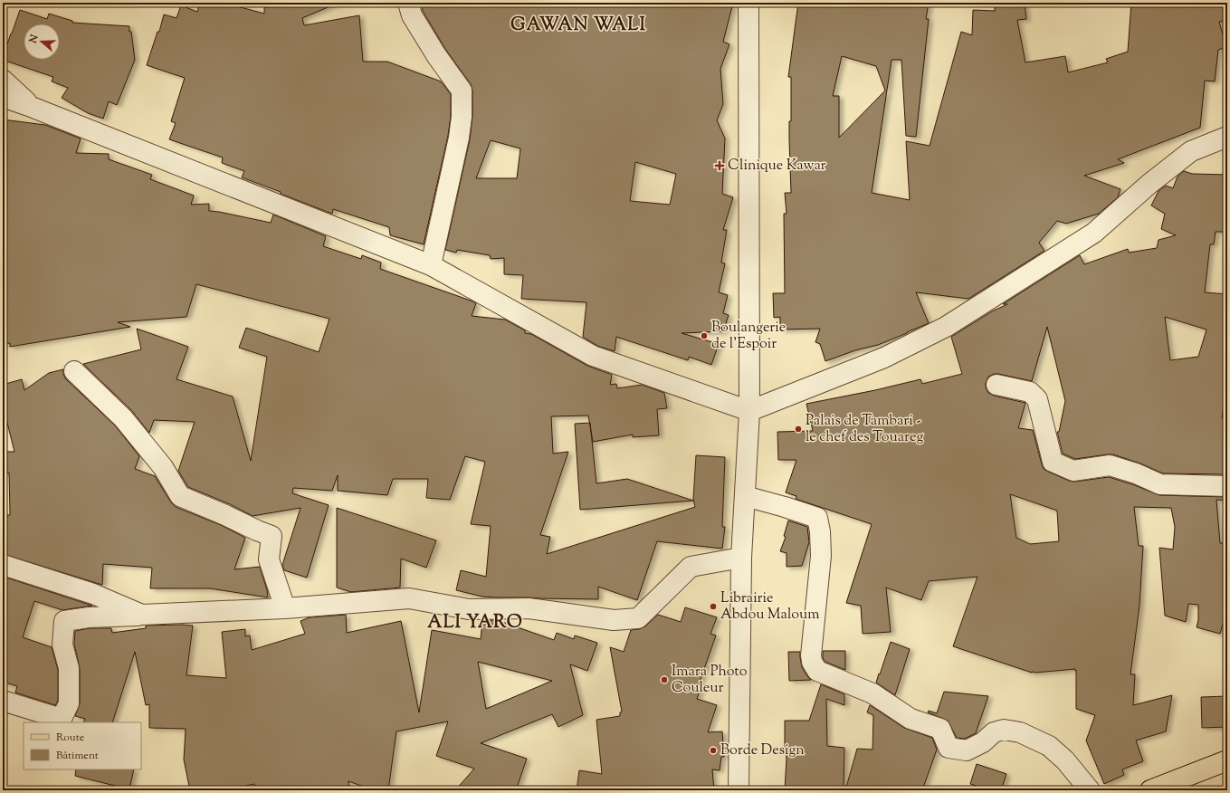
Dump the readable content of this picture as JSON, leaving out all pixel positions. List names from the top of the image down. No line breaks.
{"districts":["GAWAN WALI","ALI YARO"],"places":{"health":["Clinique Kawar"],"other":["Boulangerie de l'Espoir","Palais de Tambari - le chef des Touareg","Librairie Abdou Maloum","Imara Photo Couleur","Borde Design"]},"legend":["Route","Bâtiment"],"north":"left"}
